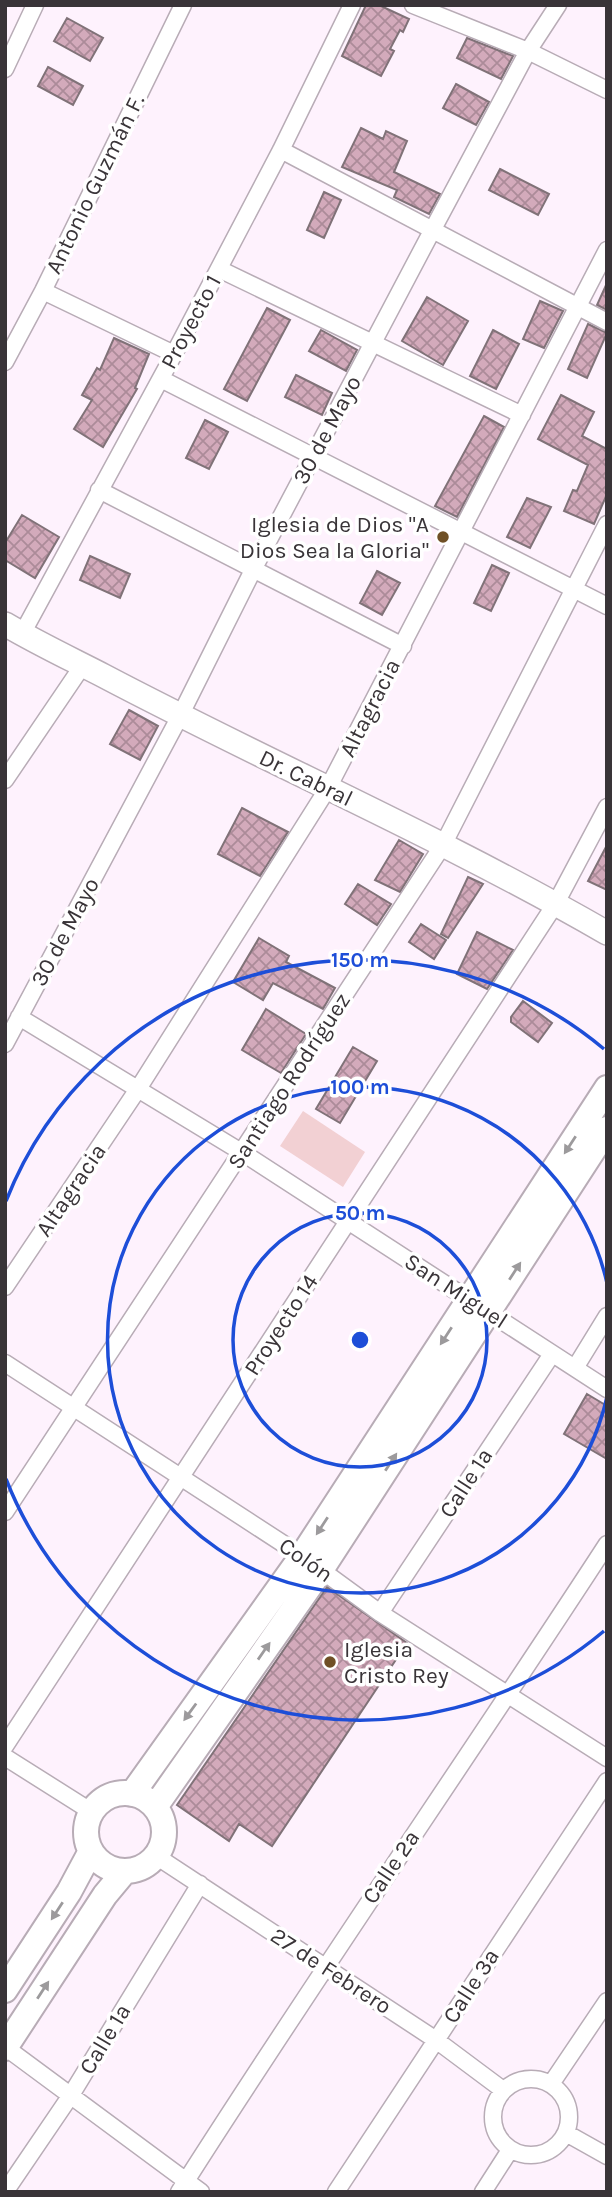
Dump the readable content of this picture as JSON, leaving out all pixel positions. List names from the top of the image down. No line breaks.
{"streets":{"street":["Antonio Guzmán F.","Proyecto 1","30 de Mayo","Altagracia","Dr. Cabral","Santiago Rodríguez","San Miguel","Proyecto 14","Calle 1ª","Colón","Calle 2ª","27 de Febrero","Calle 3ª"]},"crossings":[["Proyecto 1","Dr. Cabral"],["30 de Mayo","Dr. Cabral"],["30 de Mayo","San Miguel"],["Altagracia","Dr. Cabral"],["Altagracia","San Miguel"],["Dr. Cabral","Santiago Rodríguez"],["Dr. Cabral","Proyecto 14"],["Santiago Rodríguez","San Miguel"],["Santiago Rodríguez","Colón"],["San Miguel","Proyecto 14"],["San Miguel","Calle 1ª"],["Proyecto 14","Colón"],["Calle 1ª","Colón"],["Calle 1ª","27 de Febrero"],["Colón","Calle 2ª"],["Calle 2ª","27 de Febrero"],["27 de Febrero","Calle 3ª"]],"places":["Iglesia de Dios \"A Dios Sea la Gloria\"","Iglesia Cristo Rey"],"rings":["150 m","100 m","50 m"]}
